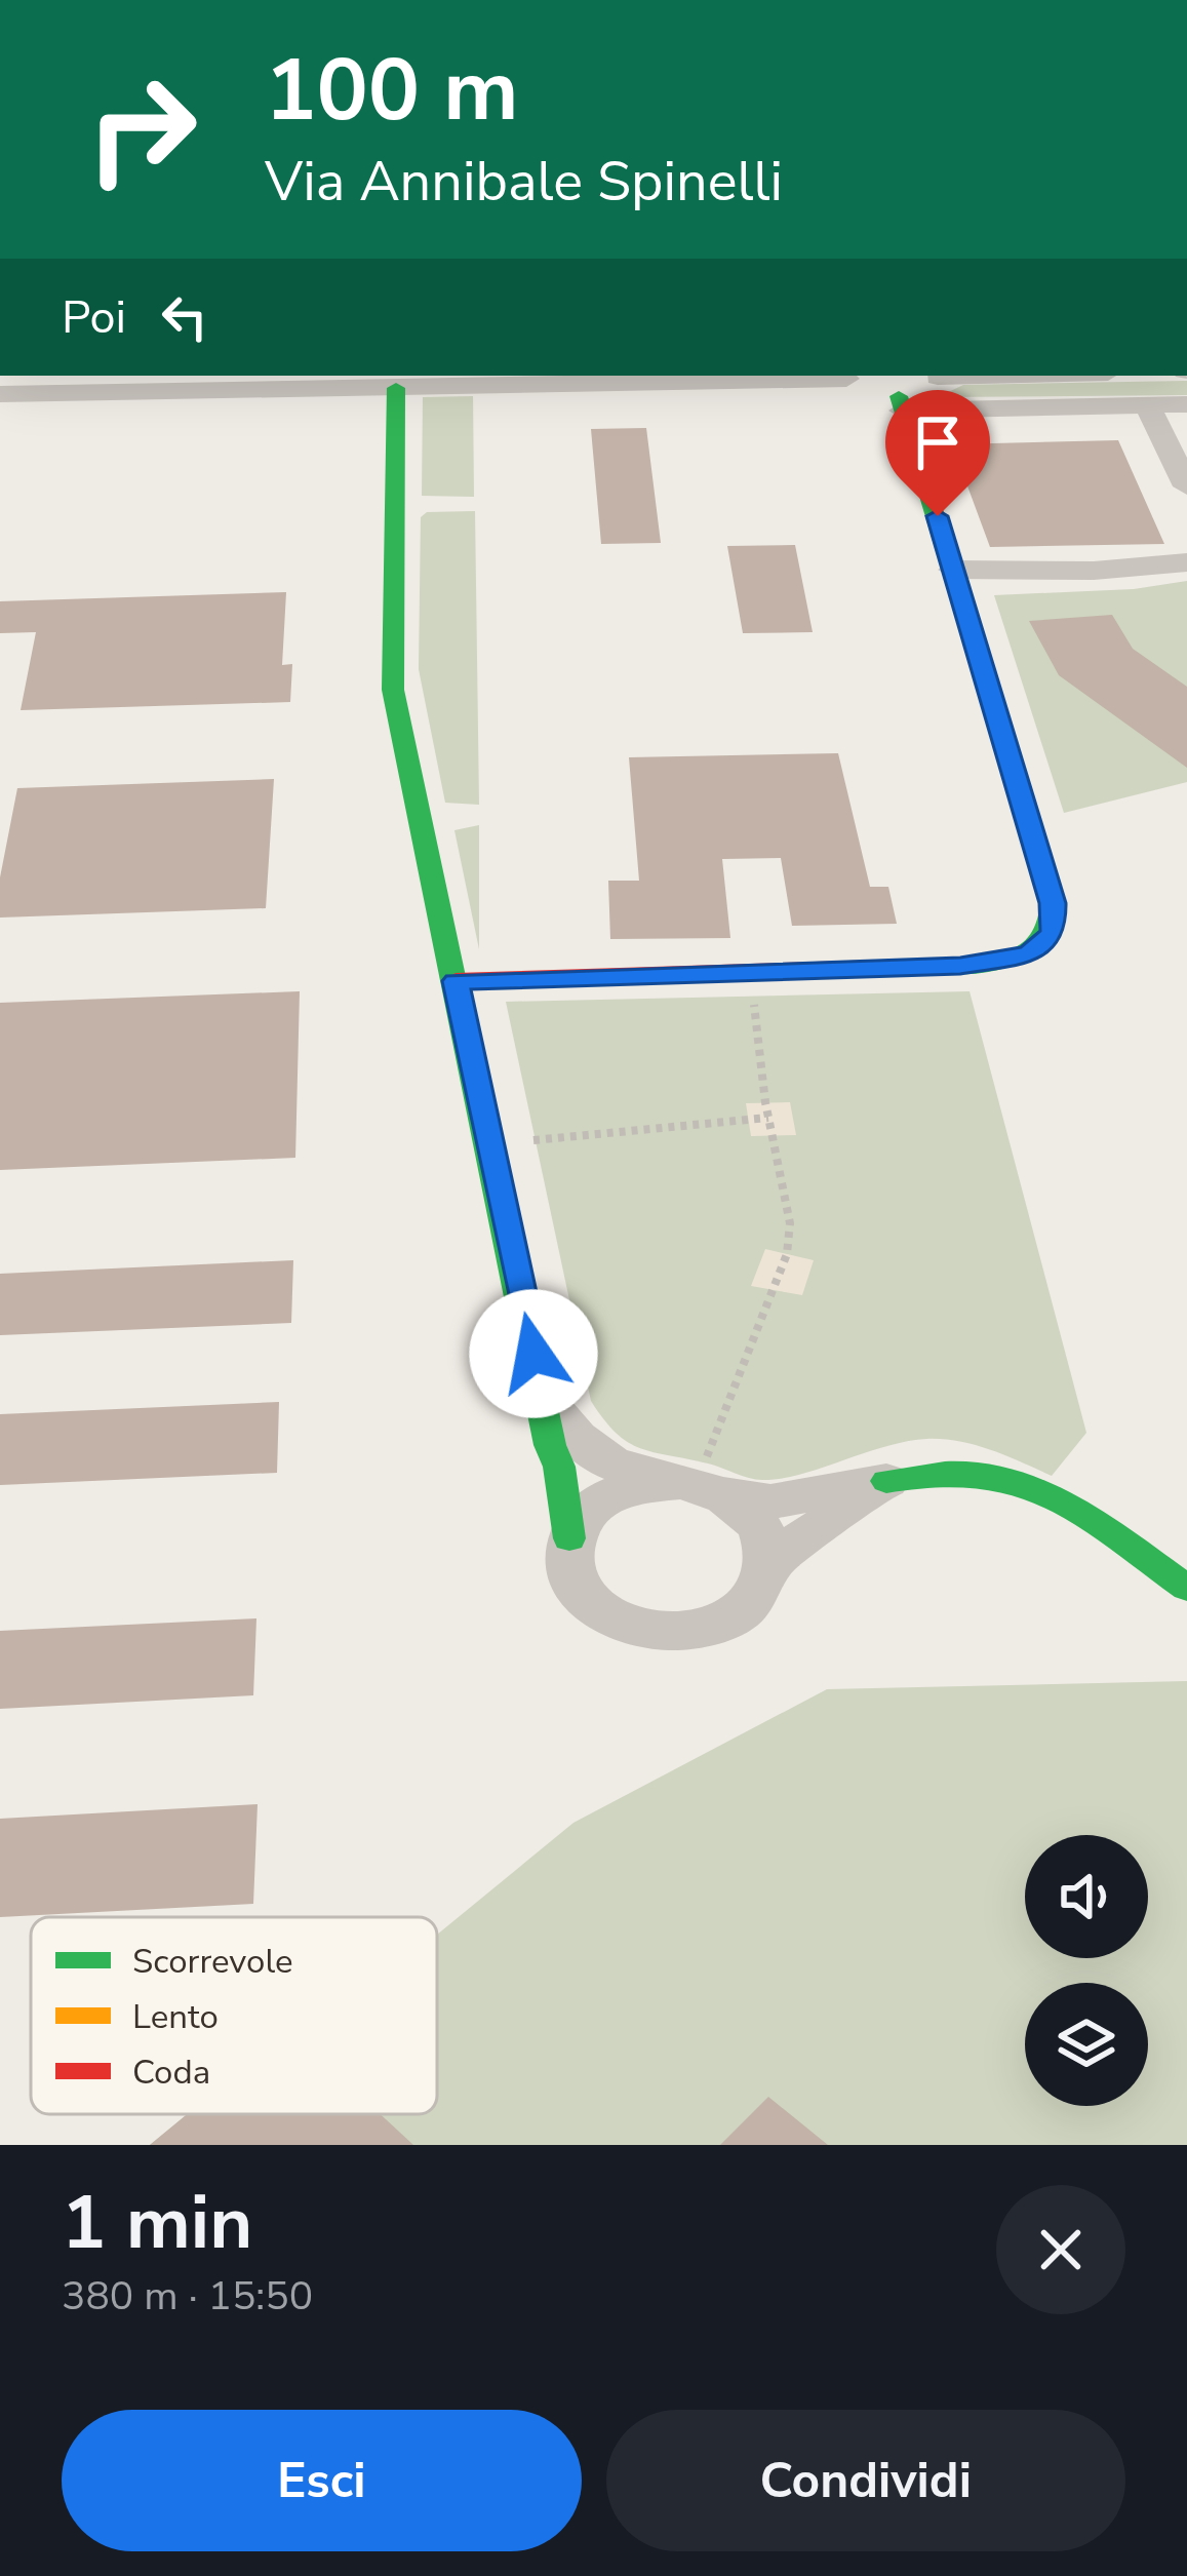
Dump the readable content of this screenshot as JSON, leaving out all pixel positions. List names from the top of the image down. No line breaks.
{"legend":["Scorrevole","Lento","Coda"],"page":{"turn":["100 m","Via Annibale Spinelli"],"then":"Poi","heading":["1 min","380 m · 15:50"],"buttons":["Esci","Condividi"]}}
